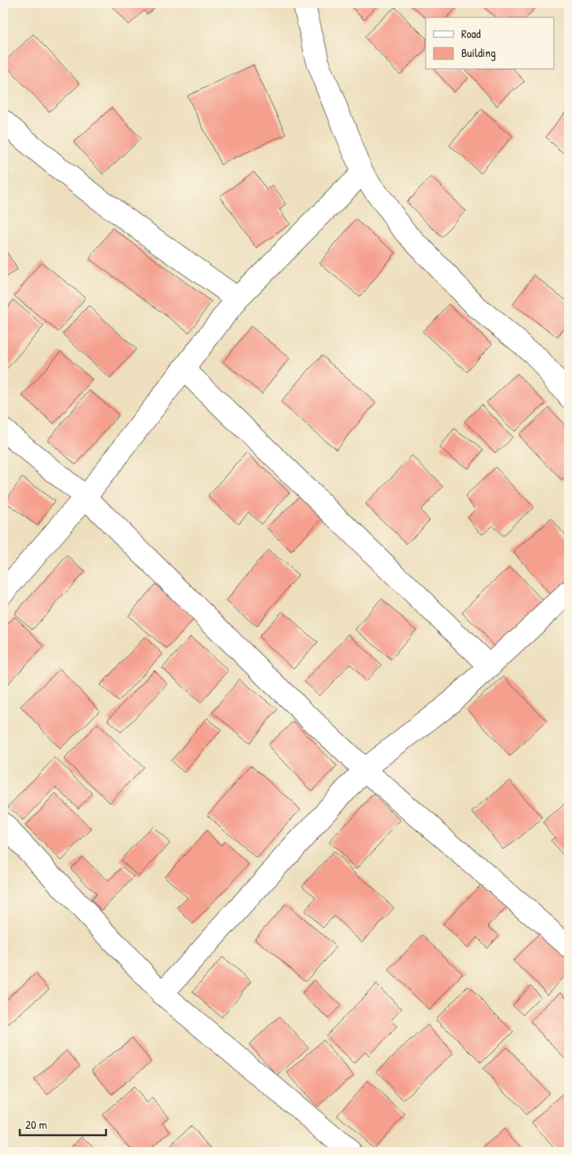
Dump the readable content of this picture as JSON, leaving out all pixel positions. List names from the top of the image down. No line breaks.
{"legend":["Road","Building"],"scale_bar":"20 m"}
